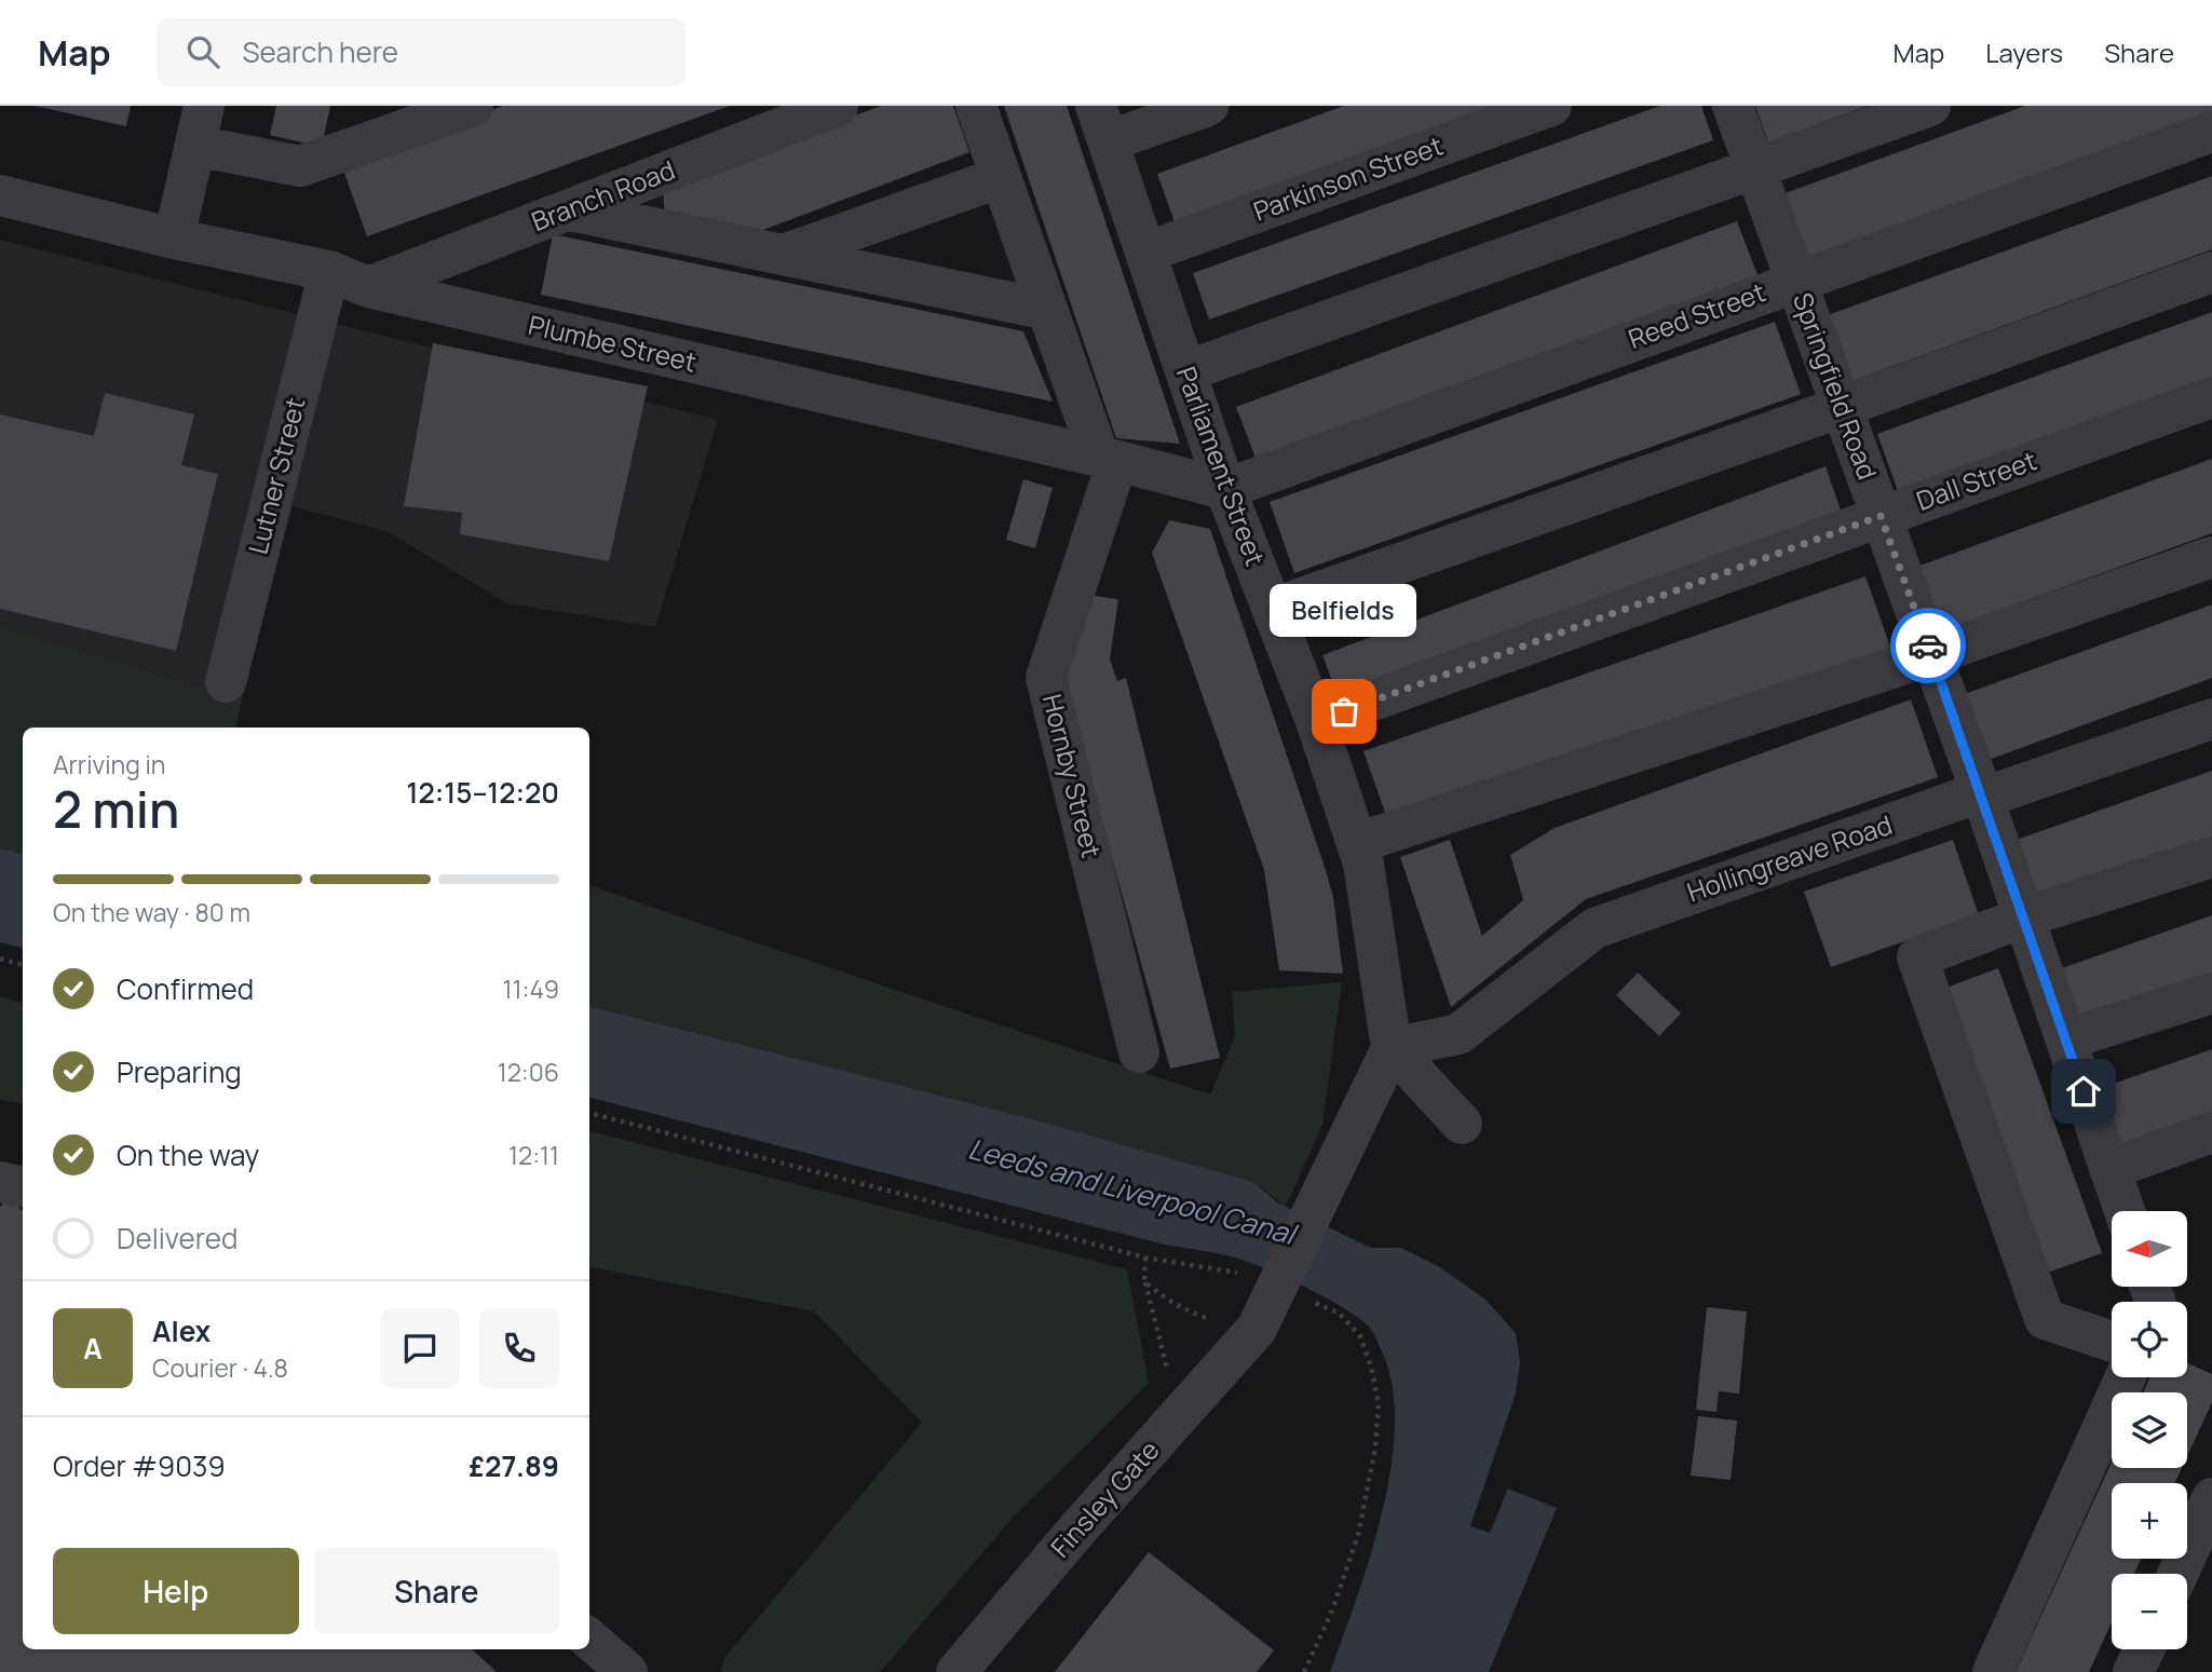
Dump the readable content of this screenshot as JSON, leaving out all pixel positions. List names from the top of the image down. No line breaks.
{"streets":{"street":["Parkinson Street","Branch Road","Reed Street","Plumbe Street","Springfield Road","Parliament Street","Lutner Street","Dall Street","Hornby Street","Hollingreave Road","Finsley Gate"]},"crossings":[["Parkinson Street","Parliament Street"],["Branch Road","Plumbe Street"],["Reed Street","Plumbe Street"],["Reed Street","Springfield Road"],["Reed Street","Parliament Street"],["Plumbe Street","Parliament Street"],["Plumbe Street","Lutner Street"],["Plumbe Street","Hornby Street"],["Springfield Road","Dall Street"],["Springfield Road","Hollingreave Road"],["Parliament Street","Dall Street"],["Parliament Street","Hollingreave Road"],["Parliament Street","Finsley Gate"],["Hollingreave Road","Finsley Gate"]],"water":["Leeds and Liverpool Canal"],"places":["Belfields"],"north":"left","page":{"header":"Map","search":"Search here","nav":["Map","Layers","Share"],"bubble":"Belfields","heading":["2 min","Arriving in","12:15–12:20"],"panel":["Alex","Courier · 4.8","Order #9039","£27.89"],"bar":"On the way · 80 m","list":[["Confirmed","11:49"],["Preparing","12:06"],["On the way","12:11"],"Delivered"],"map_buttons":["+","−"],"round":"A","buttons":["Help","Share"]}}
